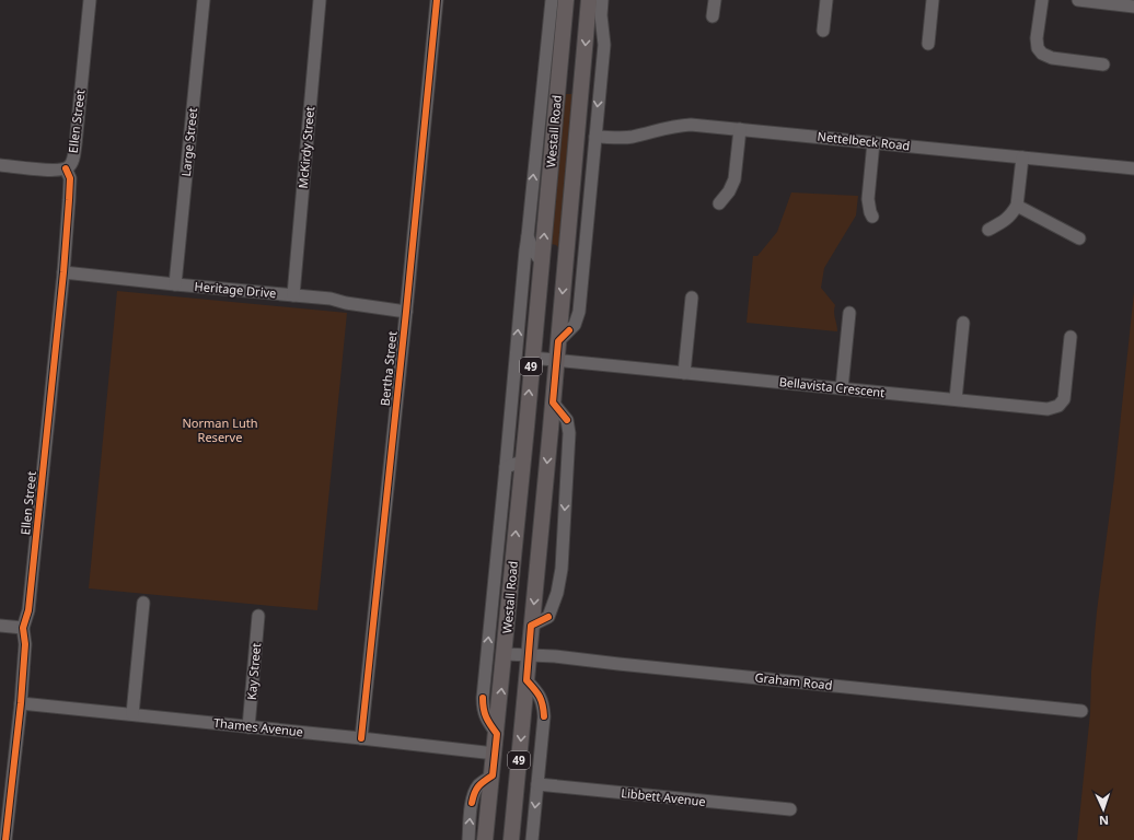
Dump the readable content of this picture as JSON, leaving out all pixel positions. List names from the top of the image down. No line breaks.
{"streets":{"main road":["Westall Road","49"],"street":["Ellen Street","Nettelbeck Road","Large Street","McKirdy Street","Heritage Drive","Bertha Street","Bellavista Crescent","Kay Street","Graham Road","Thames Avenue","Libbett Avenue"]},"crossings":[["Ellen Street","Heritage Drive"],["Ellen Street","Thames Avenue"],["Westall Road","Bellavista Crescent"],["Westall Road","Graham Road"],["Westall Road","Thames Avenue"],["Westall Road","Libbett Avenue"],["Large Street","Heritage Drive"],["McKirdy Street","Heritage Drive"],["Heritage Drive","Bertha Street"],["Bertha Street","Thames Avenue"],["Kay Street","Thames Avenue"]],"parks":["Norman Luth Reserve"],"north":"bottom"}
